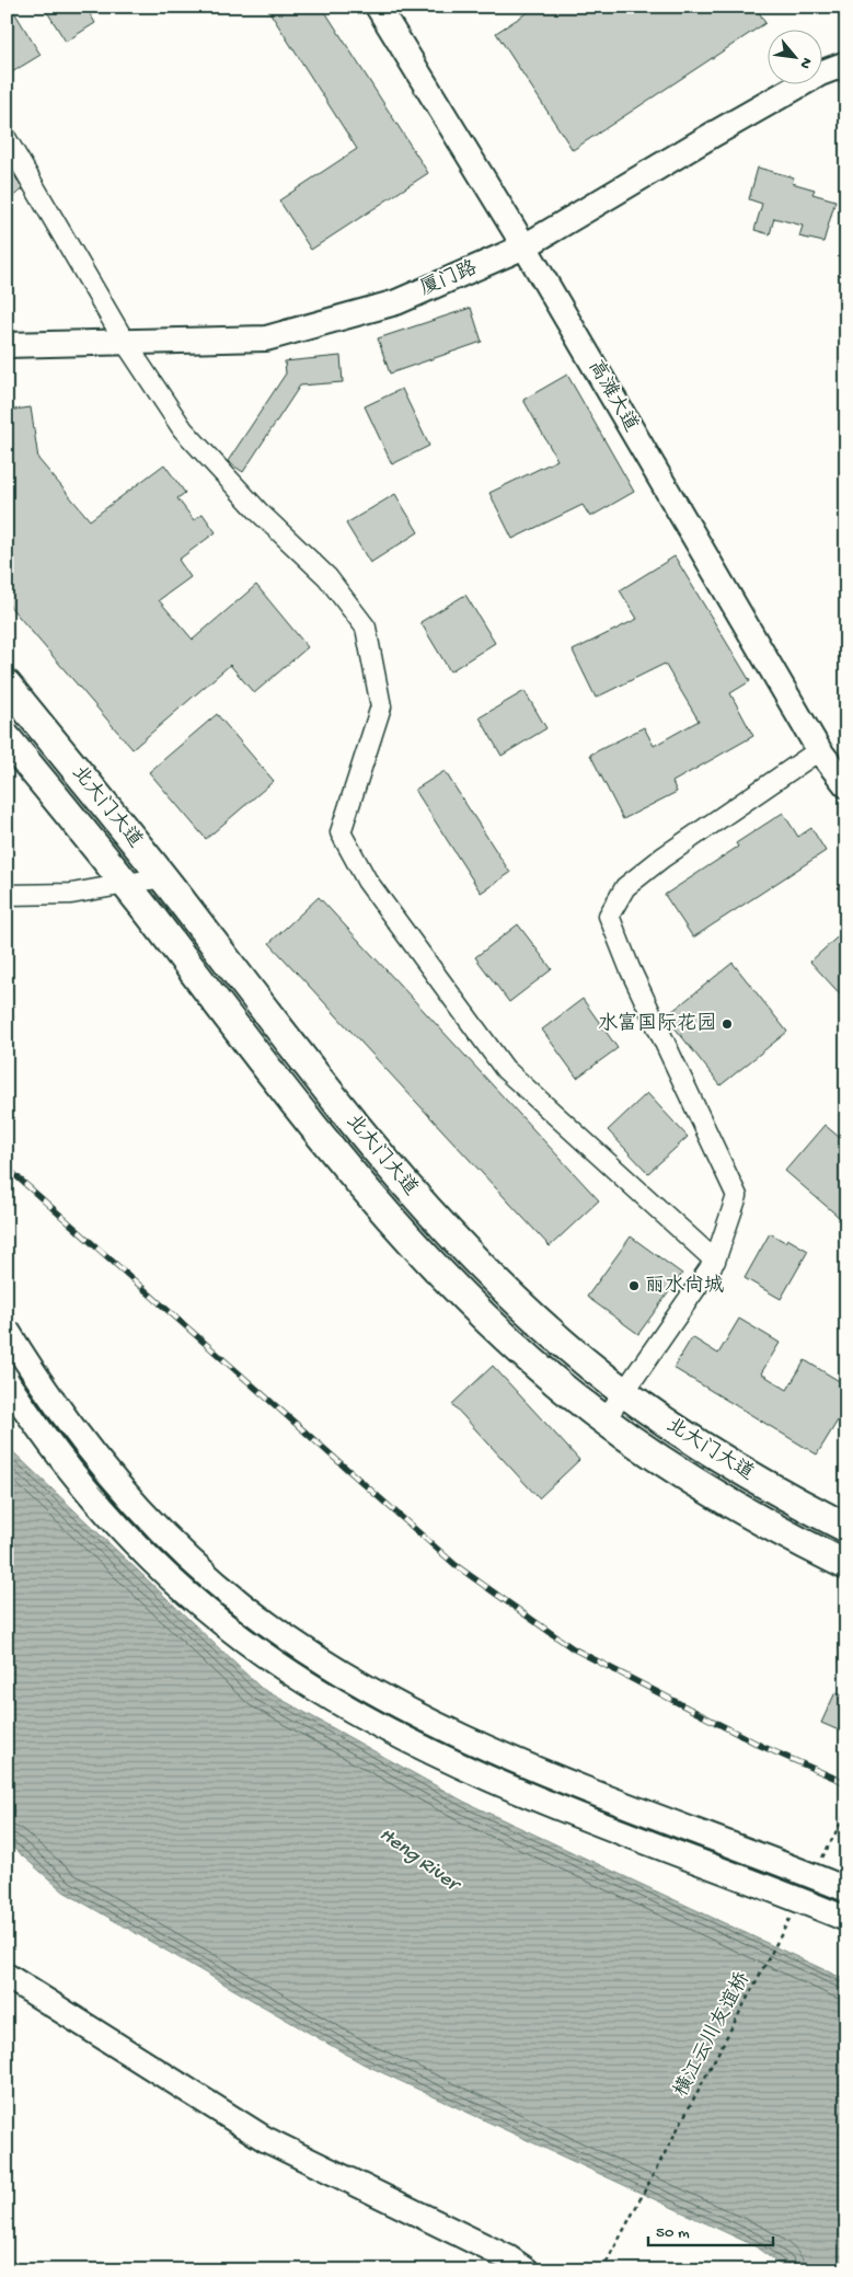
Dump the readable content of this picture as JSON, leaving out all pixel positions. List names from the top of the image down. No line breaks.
{"streets":{"highway":["北大门大道"],"main road":["厦门路","高滩大道"],"path":["横江云川友谊桥"]},"crossings":[["厦门路","高滩大道"]],"water":["Heng River"],"places":["水富国际花园","丽水尚城"],"scale_bar":"50 m","north":"bottom right"}
